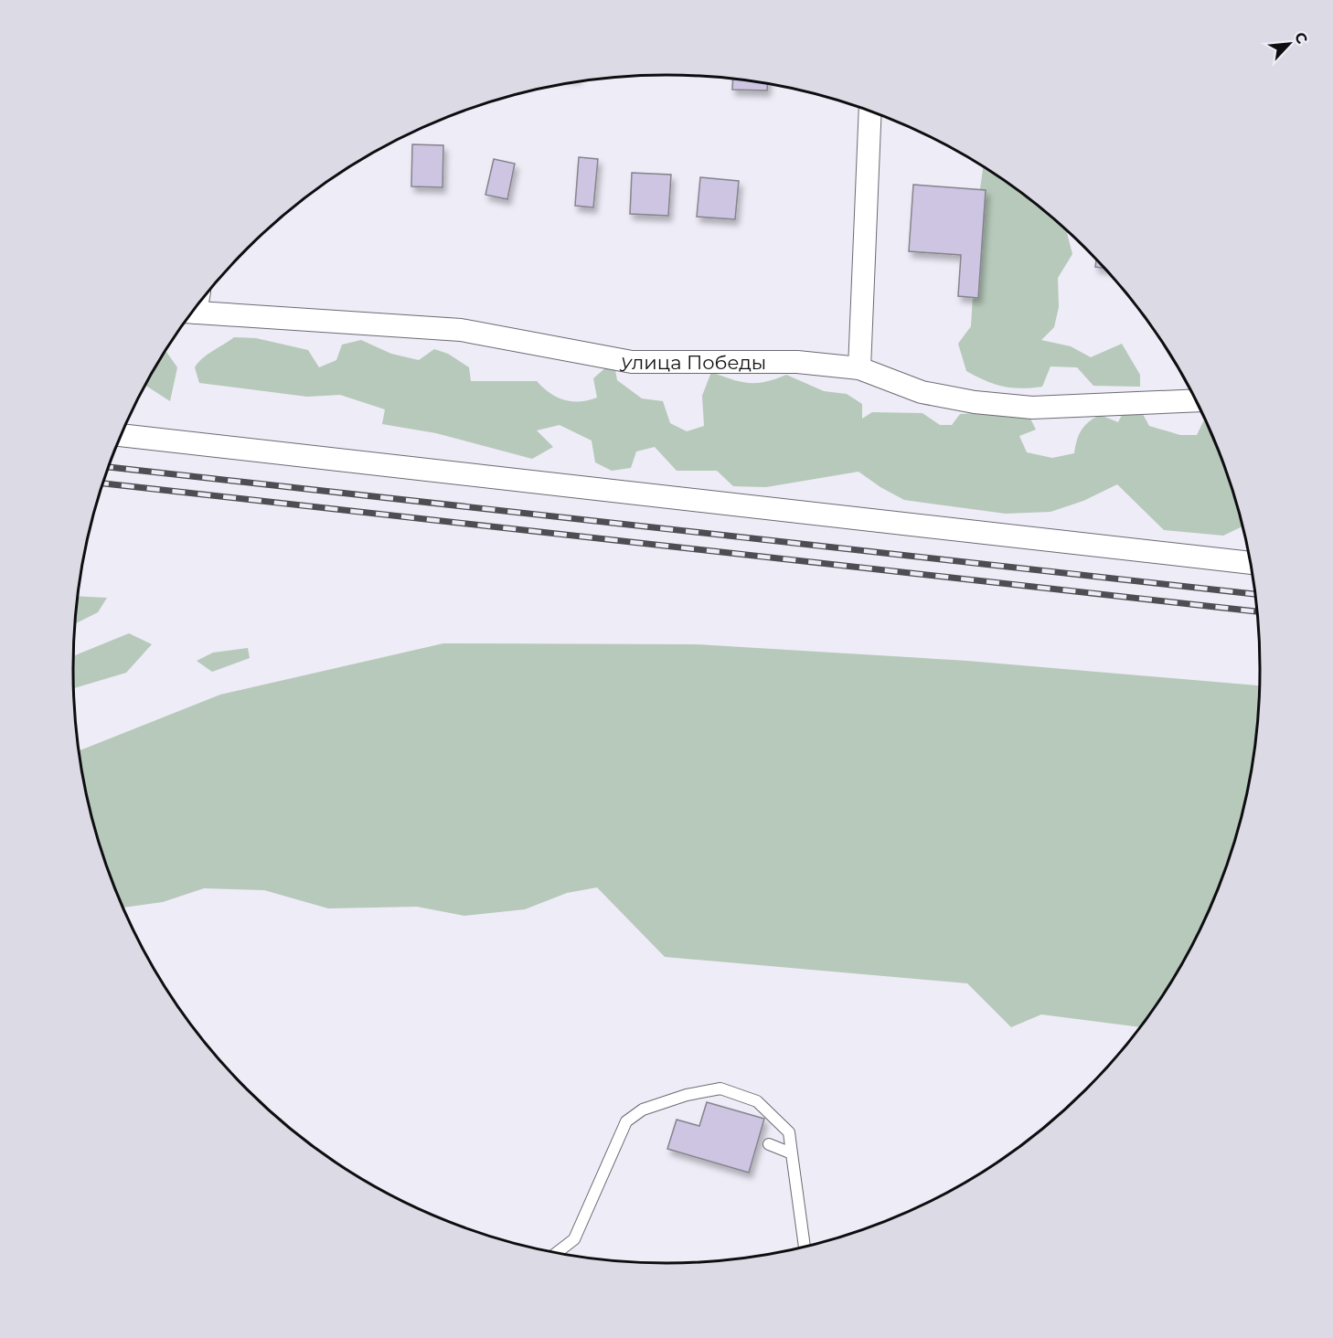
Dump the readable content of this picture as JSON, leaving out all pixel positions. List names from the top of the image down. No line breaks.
{"streets":{"street":["улица Победы"]},"north":"top right"}
